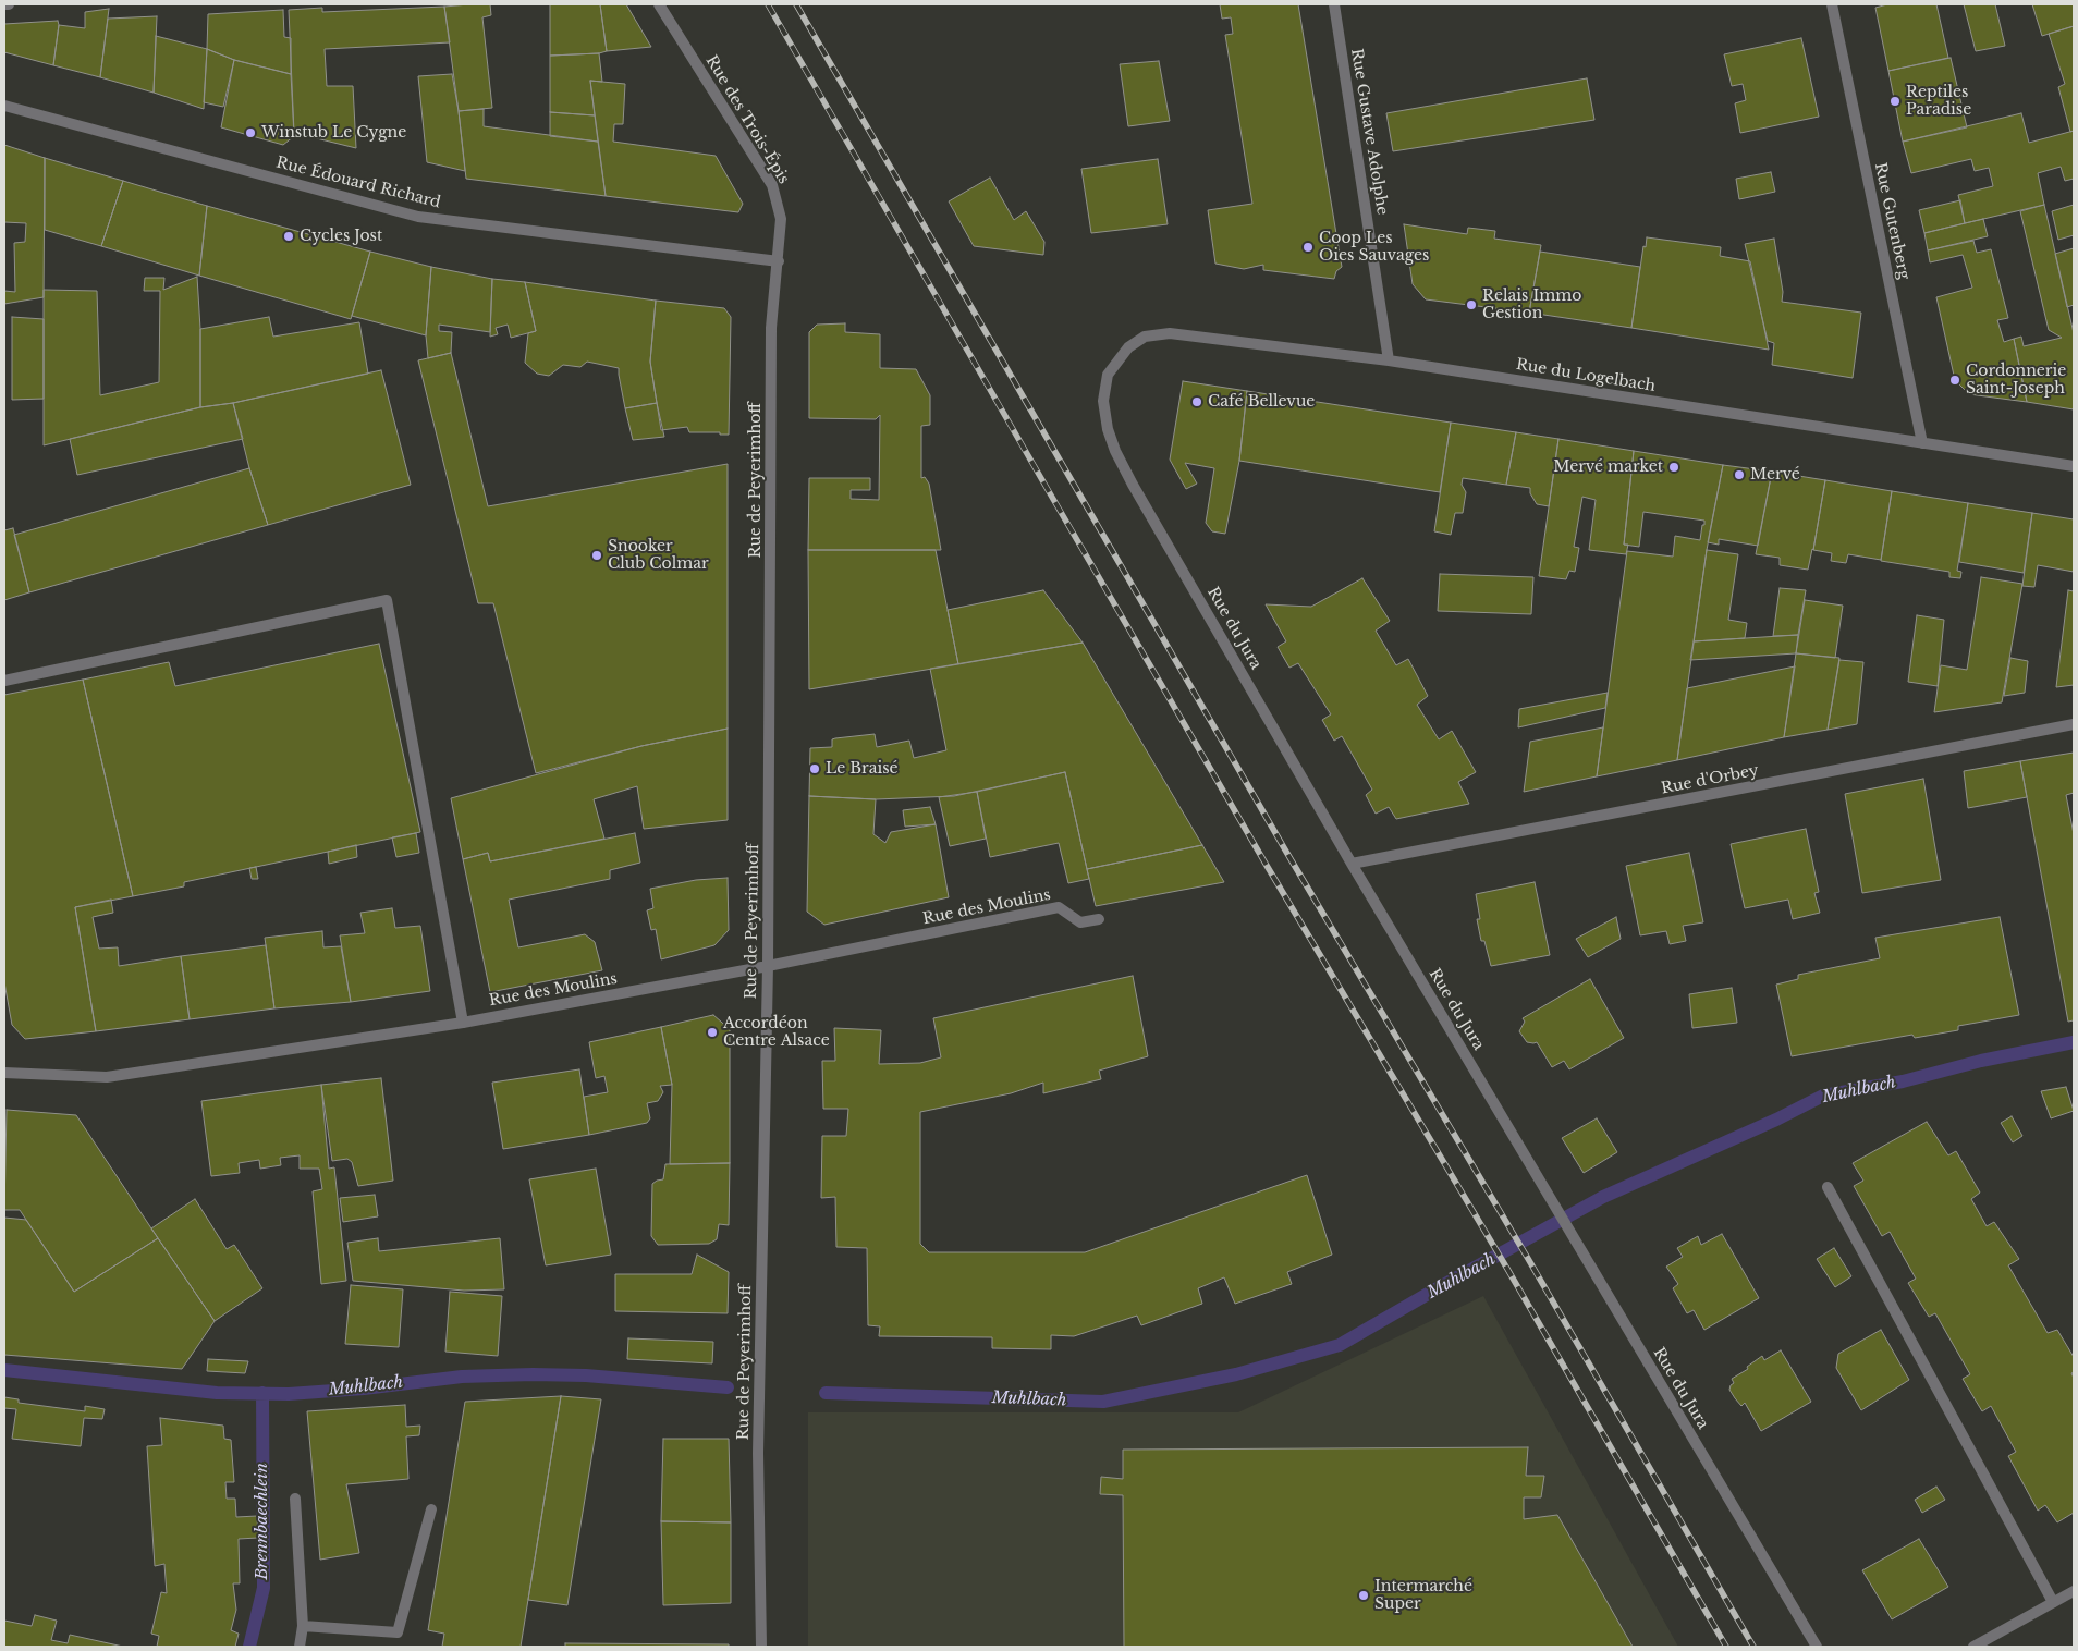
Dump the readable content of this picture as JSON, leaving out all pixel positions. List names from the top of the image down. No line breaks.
{"streets":{"street":["Rue des Trois-Épis","Rue Gustave Adolphe","Rue Édouard Richard","Rue Gutenberg","Rue du Logelbach","Rue de Peyerimhoff","Rue du Jura","Rue d'Orbey","Rue des Moulins"]},"crossings":[["Rue des Trois-Épis","Rue Édouard Richard"],["Rue des Trois-Épis","Rue de Peyerimhoff"],["Rue Gustave Adolphe","Rue du Logelbach"],["Rue Édouard Richard","Rue de Peyerimhoff"],["Rue Gutenberg","Rue du Logelbach"],["Rue du Logelbach","Rue du Jura"],["Rue de Peyerimhoff","Rue des Moulins"],["Rue du Jura","Rue d'Orbey"]],"water":["Muhlbach","Brennbaechlein"],"places":["Reptiles Paradise","Winstub Le Cygne","Cycles Jost","Coop Les Oies Sauvages","Relais Immo Gestion","Cordonnerie Saint-Joseph","Café Bellevue","Mervé market","Mervé","Snooker Club Colmar","Le Braisé","Accordéon Centre Alsace","Intermarché Super"]}
